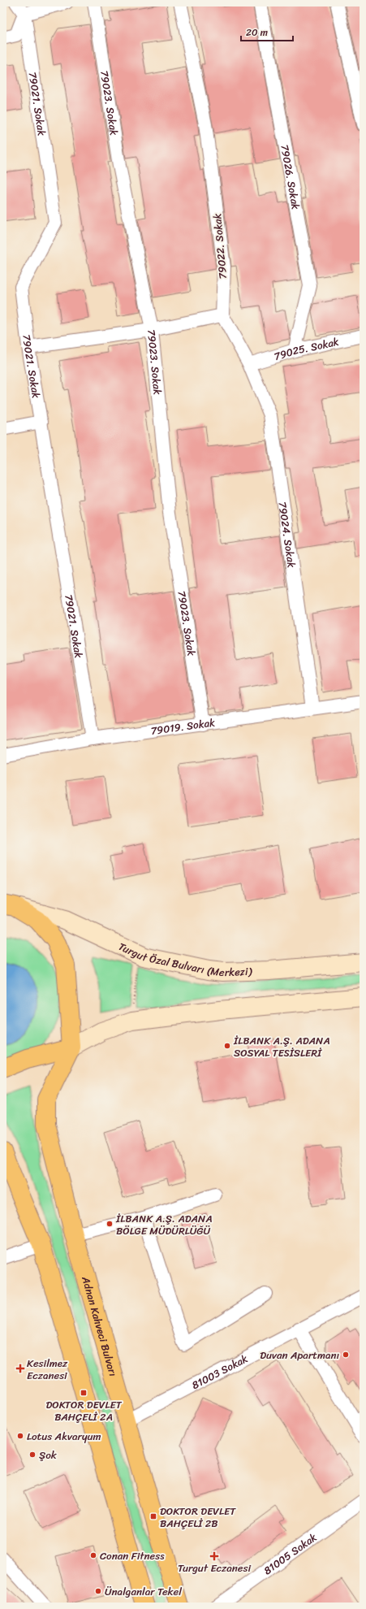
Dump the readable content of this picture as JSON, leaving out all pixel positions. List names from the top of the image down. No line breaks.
{"streets":{"main road":["Turgut Özal Bulvarı (Merkezi)","Adnan Kahveci Bulvarı"],"street":["79023. Sokak","79021. Sokak","79026. Sokak","79022. Sokak","79025. Sokak","79024. Sokak","79019. Sokak","81003 Sokak","81005 Sokak"]},"crossings":[["79023. Sokak","79019. Sokak"],["79021. Sokak","79019. Sokak"],["79026. Sokak","79025. Sokak"],["79022. Sokak","79024. Sokak"],["79025. Sokak","79024. Sokak"],["79024. Sokak","79019. Sokak"],["Adnan Kahveci Bulvarı","81003 Sokak"]],"places":{"other":["İLBANK A.Ş. ADANA SOSYAL TESİSLERİ","İLBANK A.Ş. ADANA BÖLGE MÜDÜRLÜĞÜ","Duvan Apartmanı","Lotus Akvaryum","Şok","Conan Fitness","Ünalganlar Tekel"],"health":["Kesilmez Eczanesi","Turgut Eczanesi"],"transit":["DOKTOR DEVLET BAHÇELİ 2A","DOKTOR DEVLET BAHÇELİ 2B"]},"scale_bar":"20 m"}
